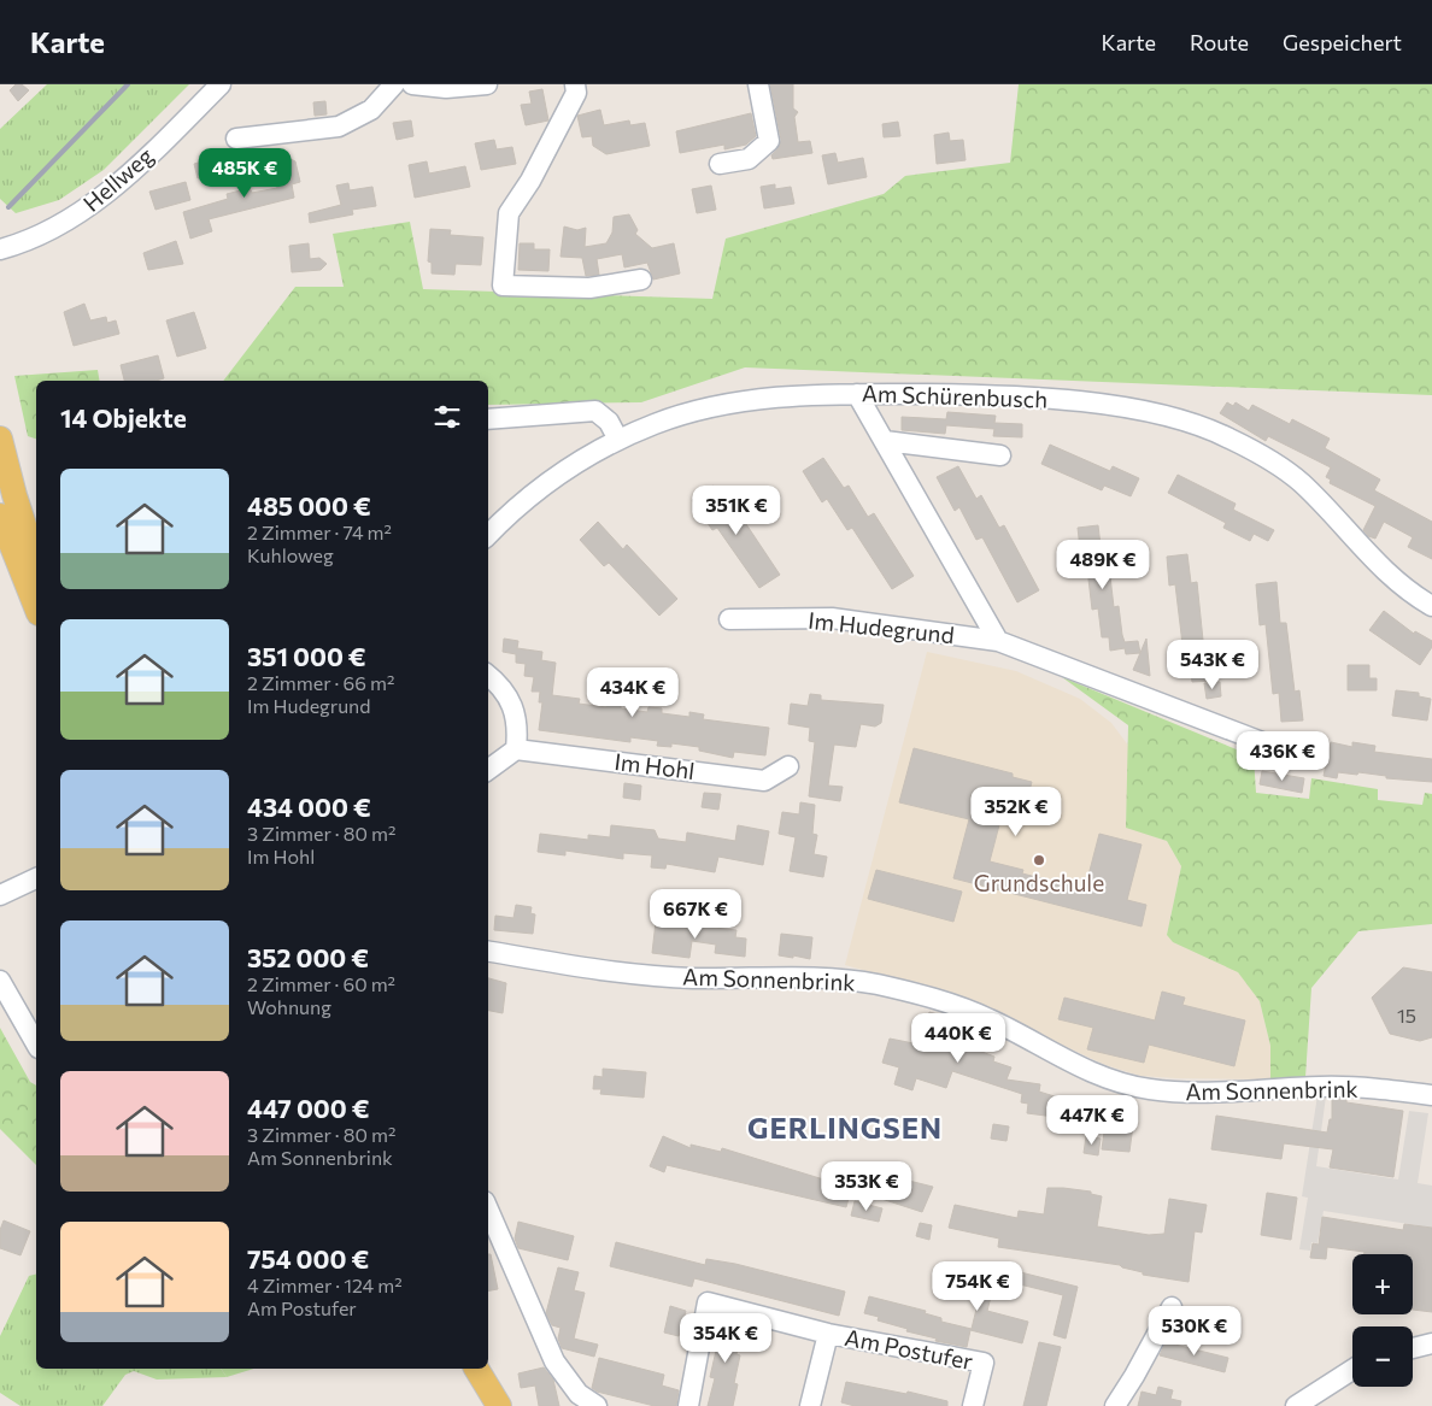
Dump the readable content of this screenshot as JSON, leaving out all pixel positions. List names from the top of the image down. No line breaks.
{"streets":{"street":["Hellweg","Am Schürenbusch","Im Hudegrund","Im Hohl","Am Sonnenbrink","Am Postufer"]},"crossings":[["Am Schürenbusch","Im Hudegrund"]],"districts":["GERLINGSEN"],"places":["Grundschule"],"house_numbers":["15"],"page":{"header":"Karte","nav":["Karte","Route","Gespeichert"],"price":["485K €","351K €","489K €","543K €","434K €","436K €","352K €","667K €","440K €","447K €","353K €","754K €","530K €","354K €"],"heading":"14 Objekte","list":[{"name":"485 000 €","note":"2 Zimmer · 74 m² · Kuhloweg"},{"name":"351 000 €","note":"2 Zimmer · 66 m² · Im Hudegrund"},{"name":"434 000 €","note":"3 Zimmer · 80 m² · Im Hohl"},{"name":"352 000 €","note":"2 Zimmer · 60 m² · Wohnung"},{"name":"447 000 €","note":"3 Zimmer · 80 m² · Am Sonnenbrink"},{"name":"754 000 €","note":"4 Zimmer · 124 m² · Am Postufer"}],"map_buttons":["+","−"]}}
